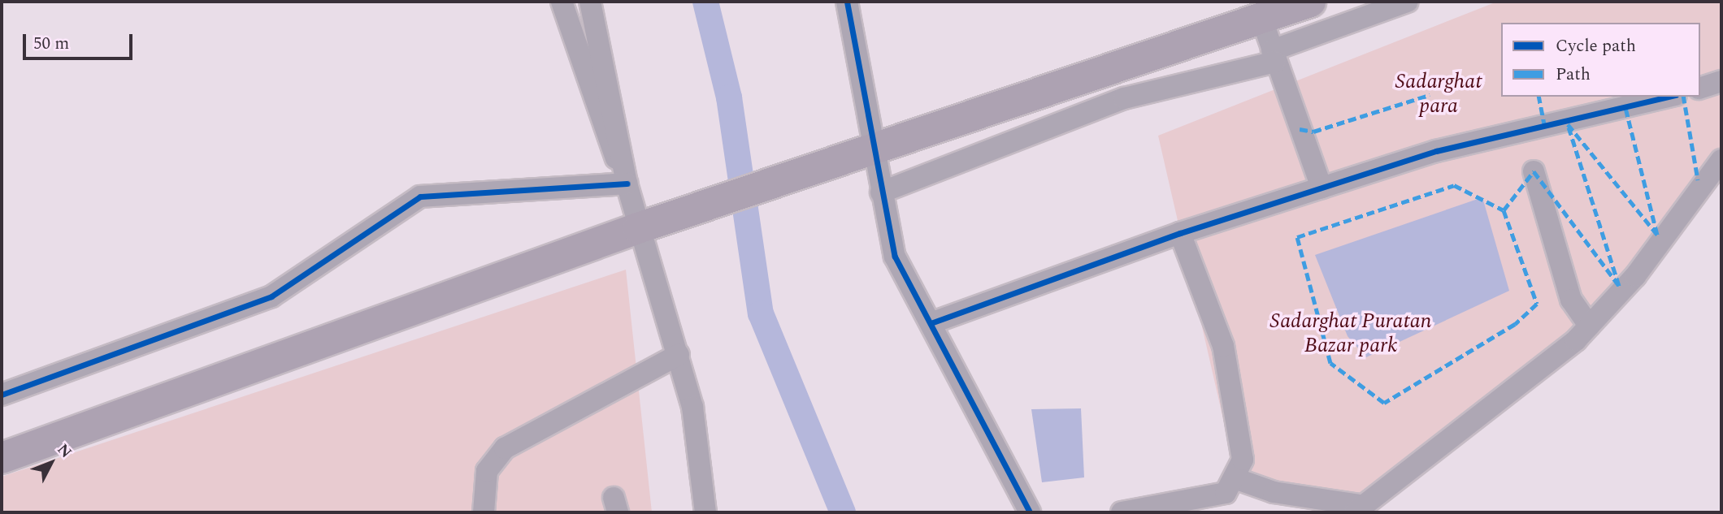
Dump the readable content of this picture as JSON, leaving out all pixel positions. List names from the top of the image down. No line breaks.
{"parks":["Sadarghat para","Sadarghat Puratan Bazar park"],"legend":["Cycle path","Path"],"scale_bar":"50 m","north":"top right"}
